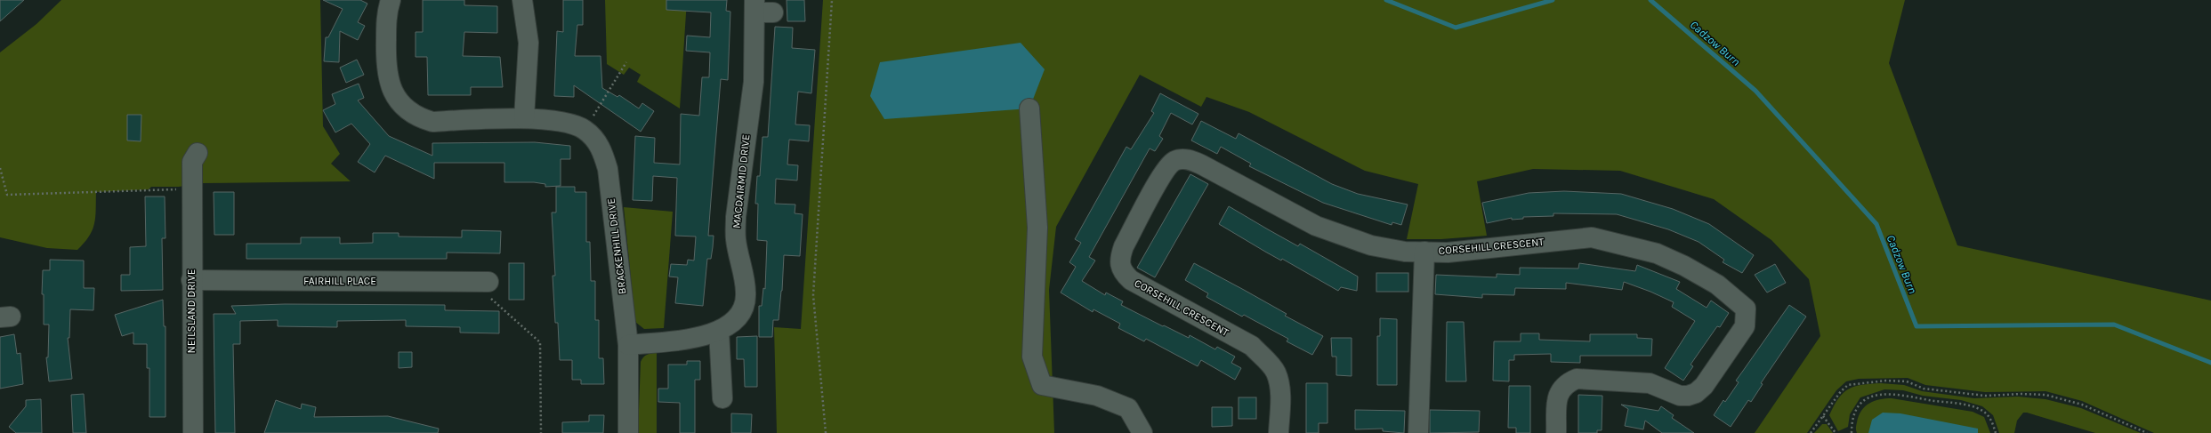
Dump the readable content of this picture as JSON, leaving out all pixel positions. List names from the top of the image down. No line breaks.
{"streets":{"street":["MACDAIRMID DRIVE","BRACKENHILL DRIVE","CORSEHILL CRESCENT","FAIRHILL PLACE","NEILSLAND DRIVE"]},"crossings":[["MACDAIRMID DRIVE","BRACKENHILL DRIVE"],["FAIRHILL PLACE","NEILSLAND DRIVE"]],"water":["Cadzow Burn"]}
